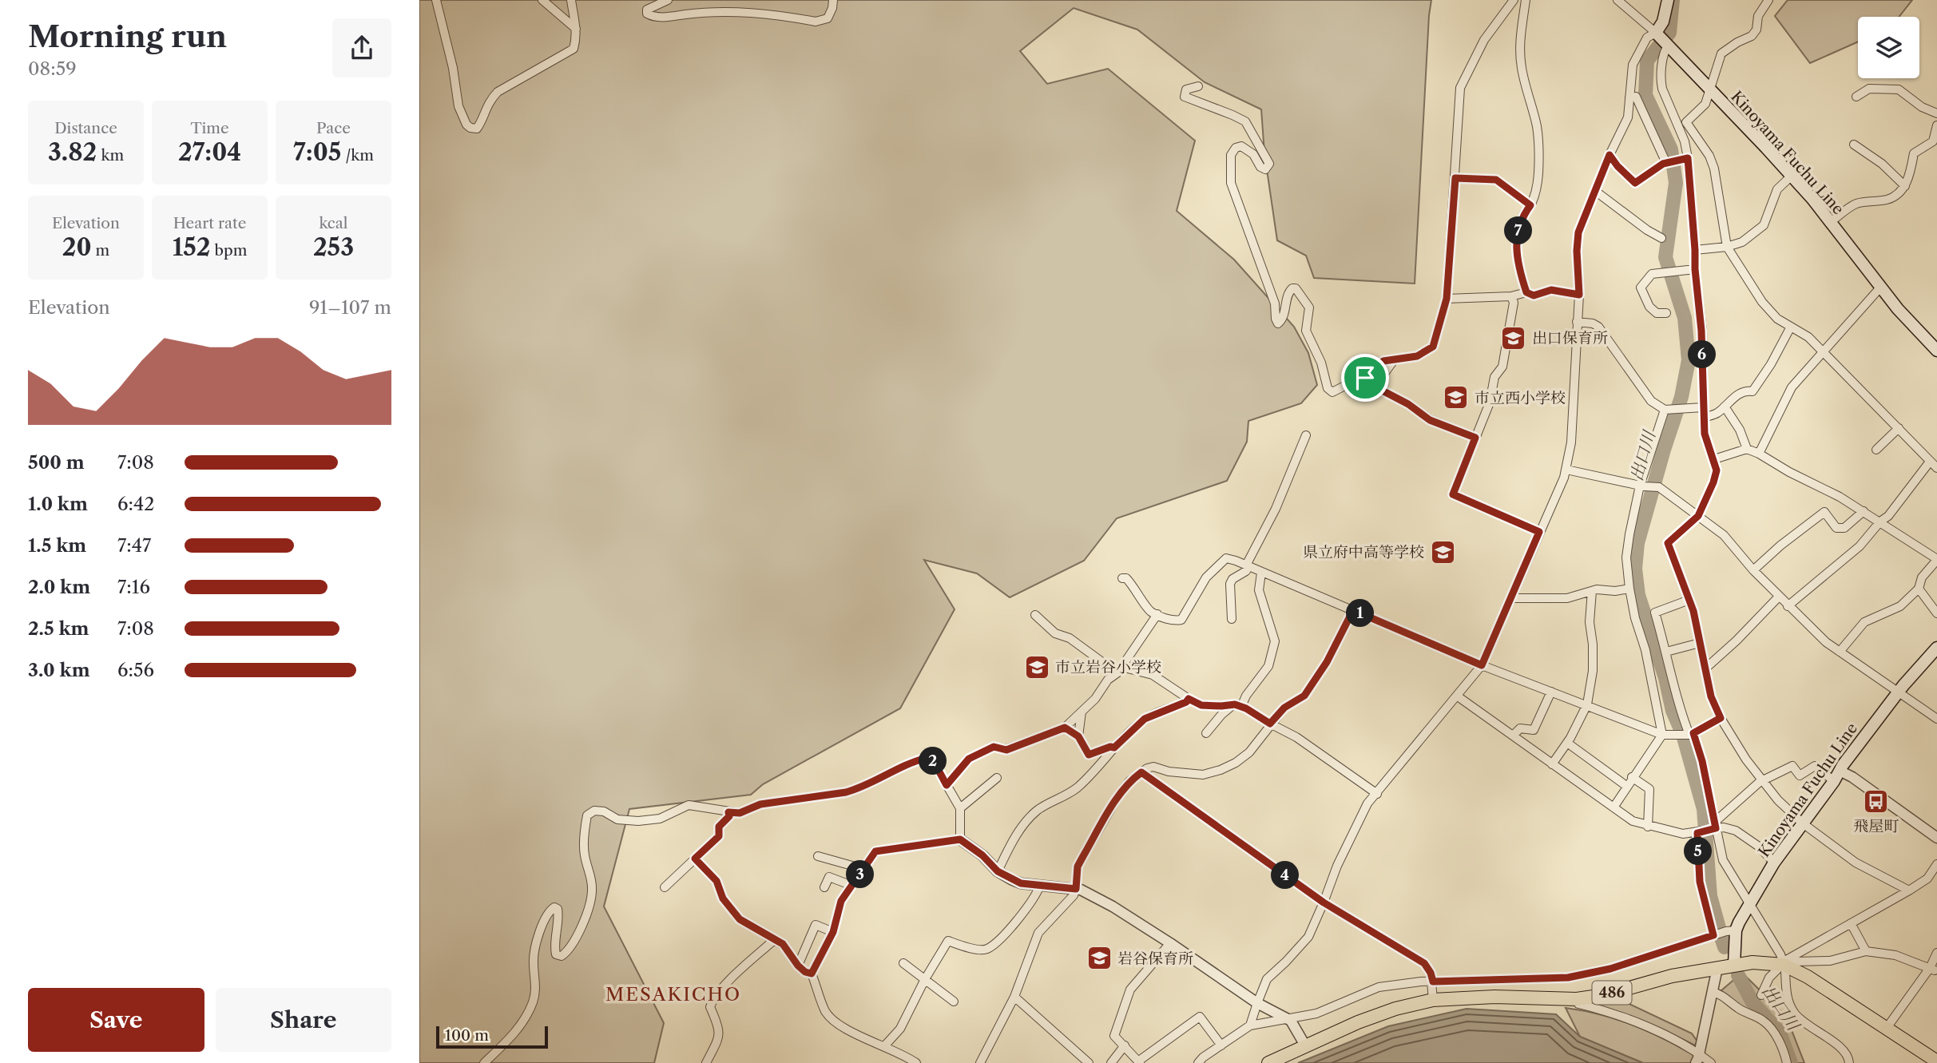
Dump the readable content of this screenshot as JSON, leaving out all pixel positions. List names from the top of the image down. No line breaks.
{"streets":{"highway":["486"],"main road":["Kinoyama Fuchu Line"]},"crossings":[["Kinoyama Fuchu Line","486"]],"districts":["MESAKICHO"],"water":["出口川"],"places":{"school or university":["出口保育所","市立西小学校","県立府中高等学校","市立岩谷小学校","岩谷保育所"],"bus stop":["飛屋町"]},"scale_bar":"100 m","page":{"heading":["Morning run","08:59"],"stats":[["Distance","3.82 km"],["Time","27:04"],["Pace","7:05 /km"],["Elevation","20 m"],["Heart rate","152 bpm"],["kcal","253"]],"pins":["7","6","1","2","5","3","4"],"chart":["Elevation","91–107 m"],"list":[{"name":"500 m","note":"7:08"},{"name":"1.0 km","note":"6:42"},{"name":"1.5 km","note":"7:47"},{"name":"2.0 km","note":"7:16"},{"name":"2.5 km","note":"7:08"},{"name":"3.0 km","note":"6:56"}],"buttons":["Save","Share"],"scale":"100 m"}}
